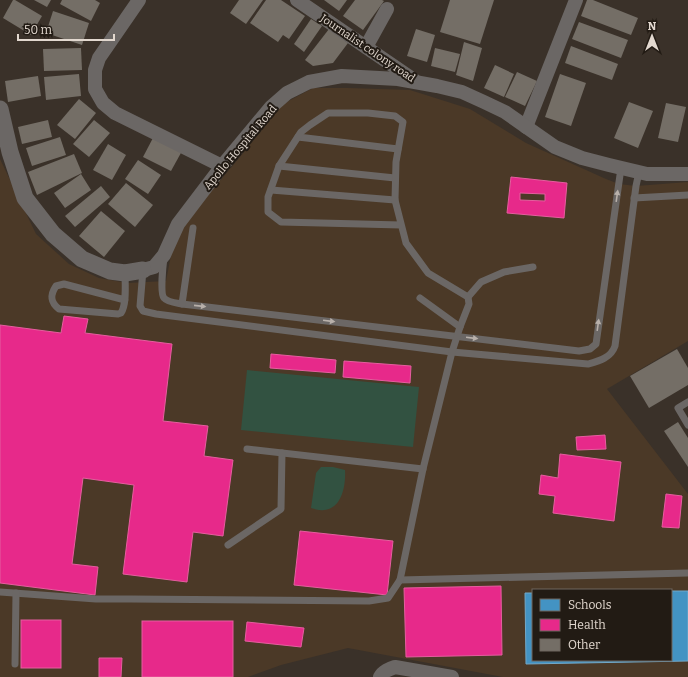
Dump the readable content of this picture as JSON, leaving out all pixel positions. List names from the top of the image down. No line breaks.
{"streets":{"street":["Journalist colony road","Apollo Hospital Road"]},"crossings":[["Journalist colony road","Apollo Hospital Road"]],"legend":["Schools","Health","Other"],"scale_bar":"50 m","north":"top"}
